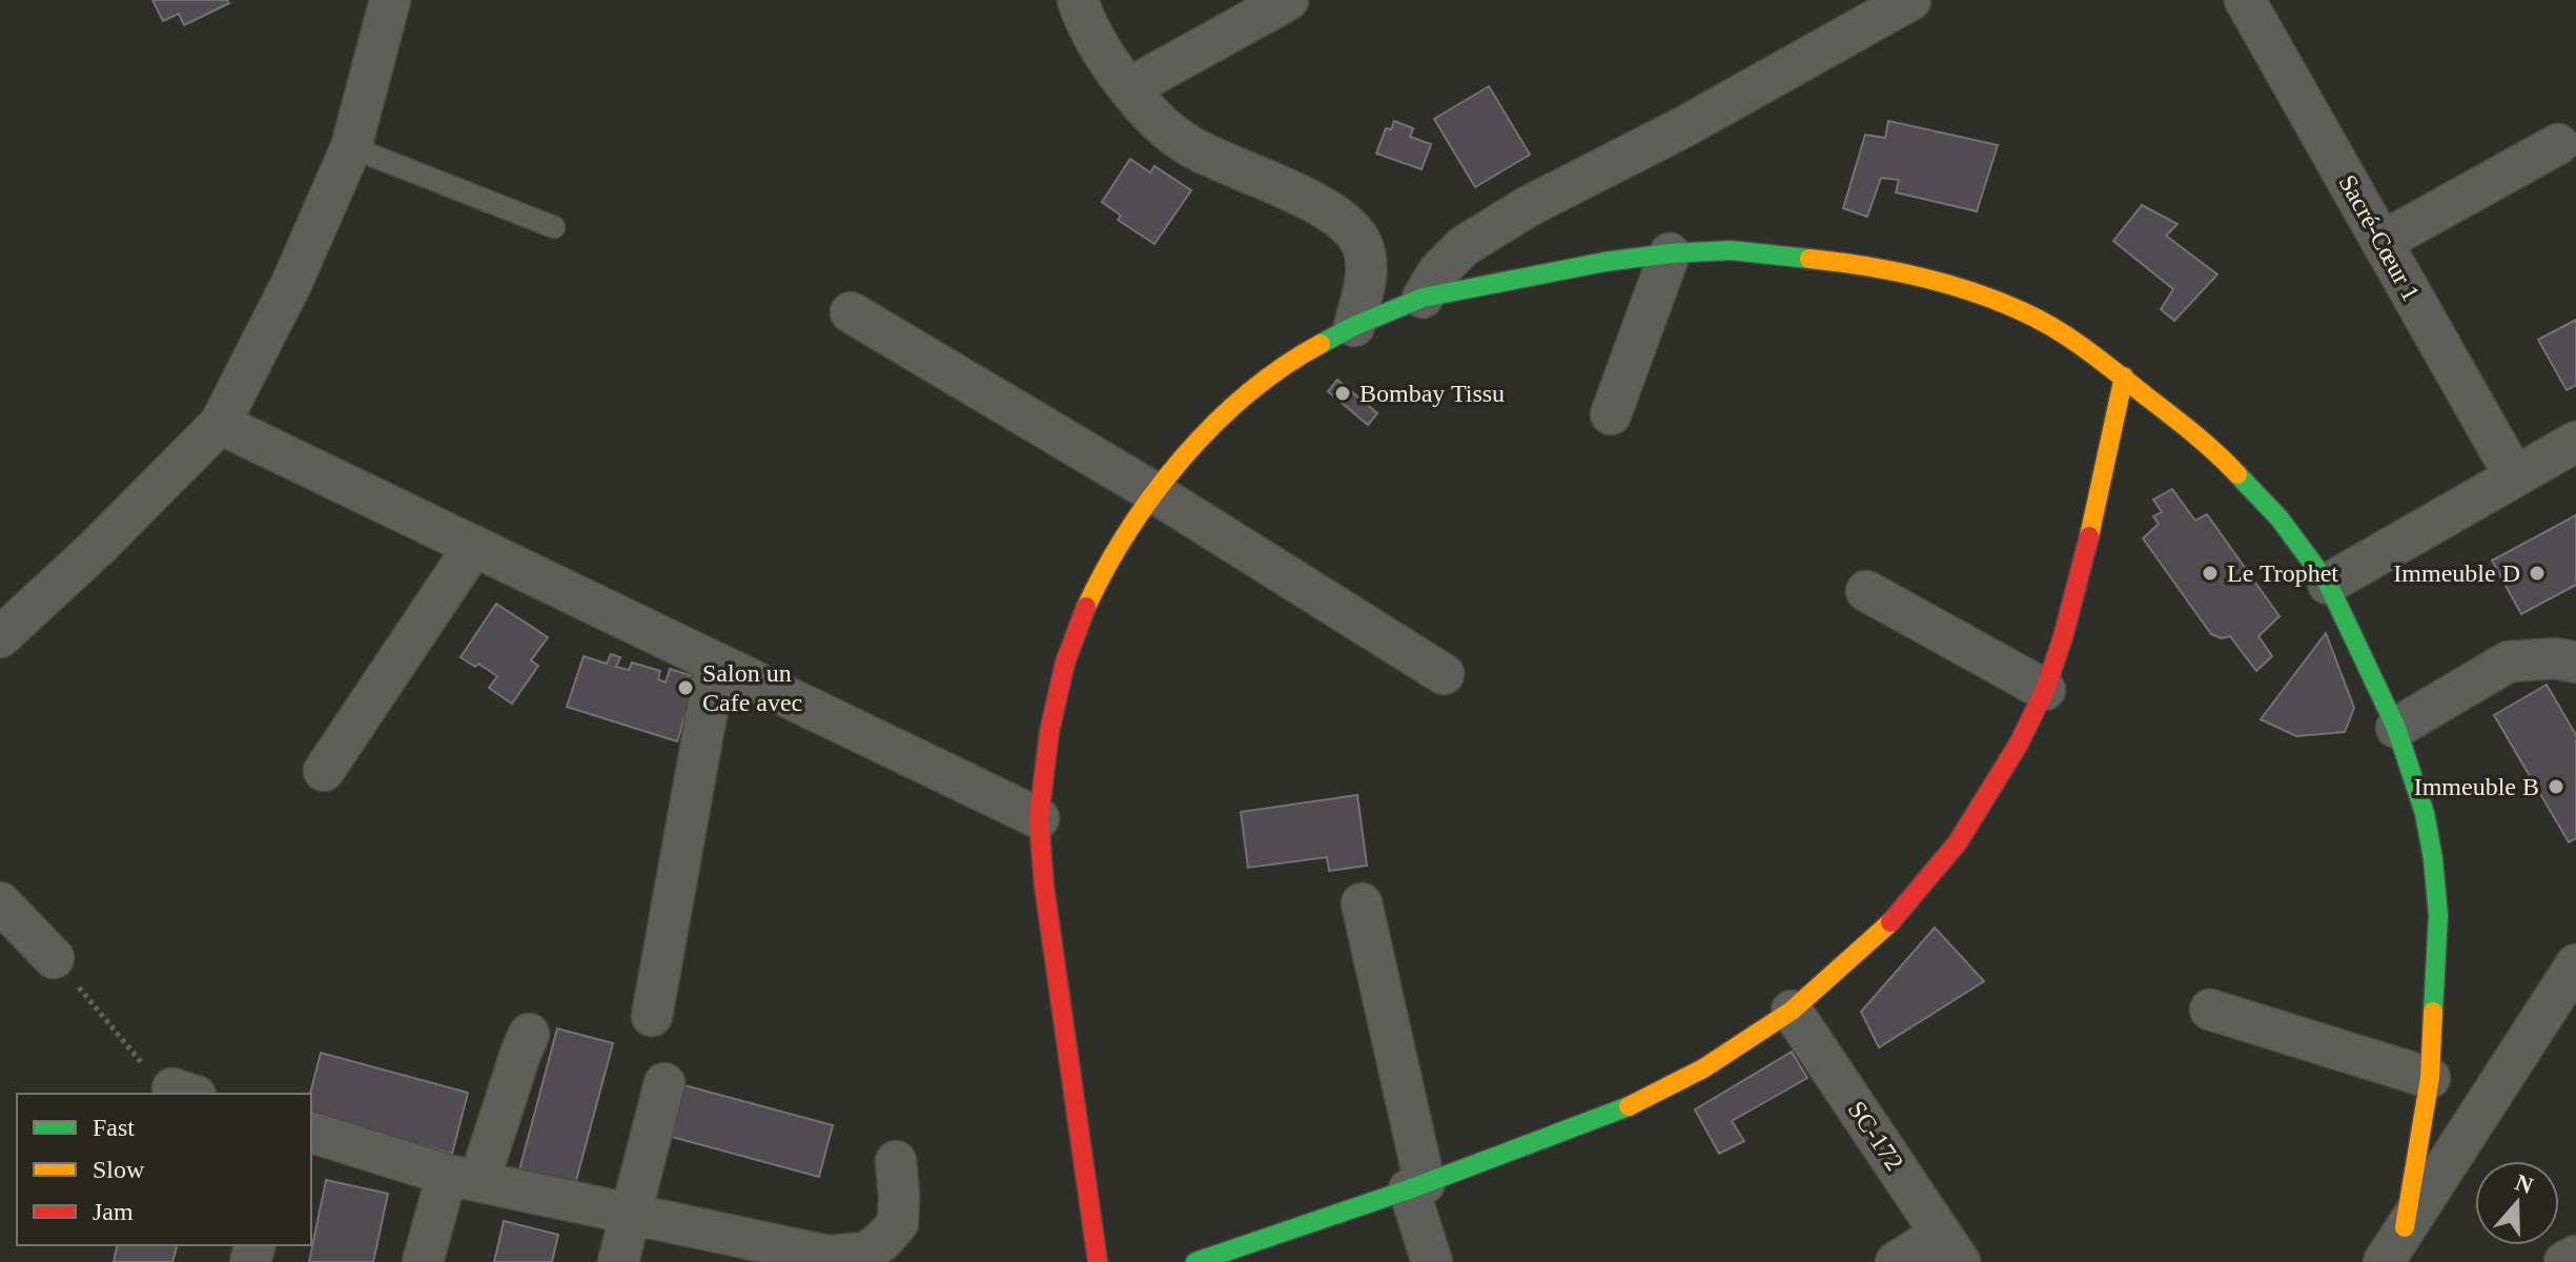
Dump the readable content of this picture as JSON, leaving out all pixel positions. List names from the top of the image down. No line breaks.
{"streets":{"street":["Sacré-Cœur 1","SC-172"]},"places":["Bombay Tissu","Le Trophet","Immeuble D","Salon un Cafe avec","Immeuble B"],"legend":["Fast","Slow","Jam"],"north":"top"}
